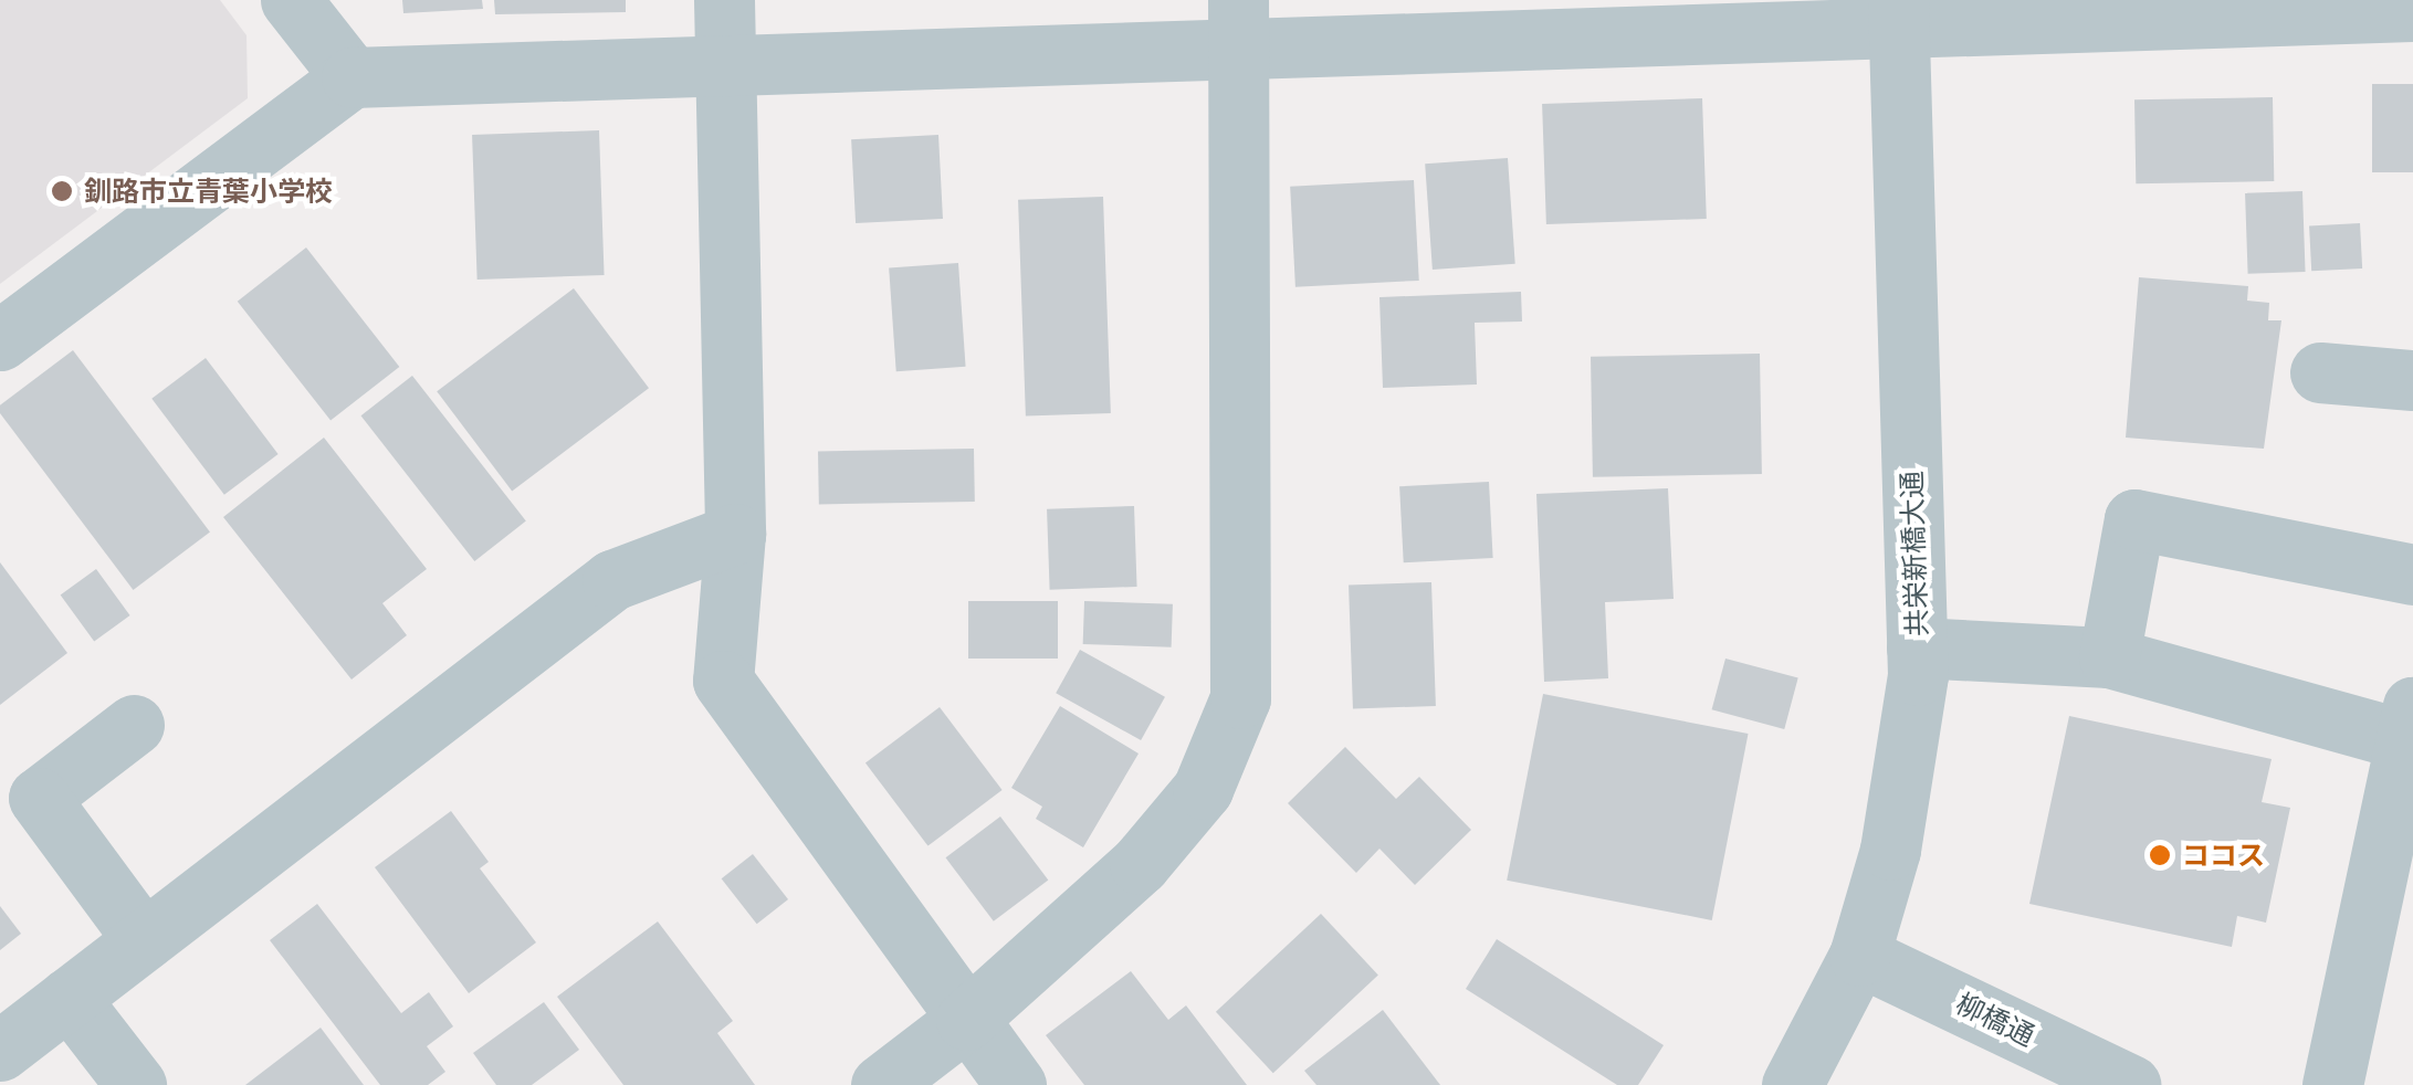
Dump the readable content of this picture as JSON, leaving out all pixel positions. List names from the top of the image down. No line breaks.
{"streets":{"street":["共栄新橋大通","柳橋通"]},"crossings":[["共栄新橋大通","柳橋通"]],"places":["釧路市立青葉小学校","ココス"]}
